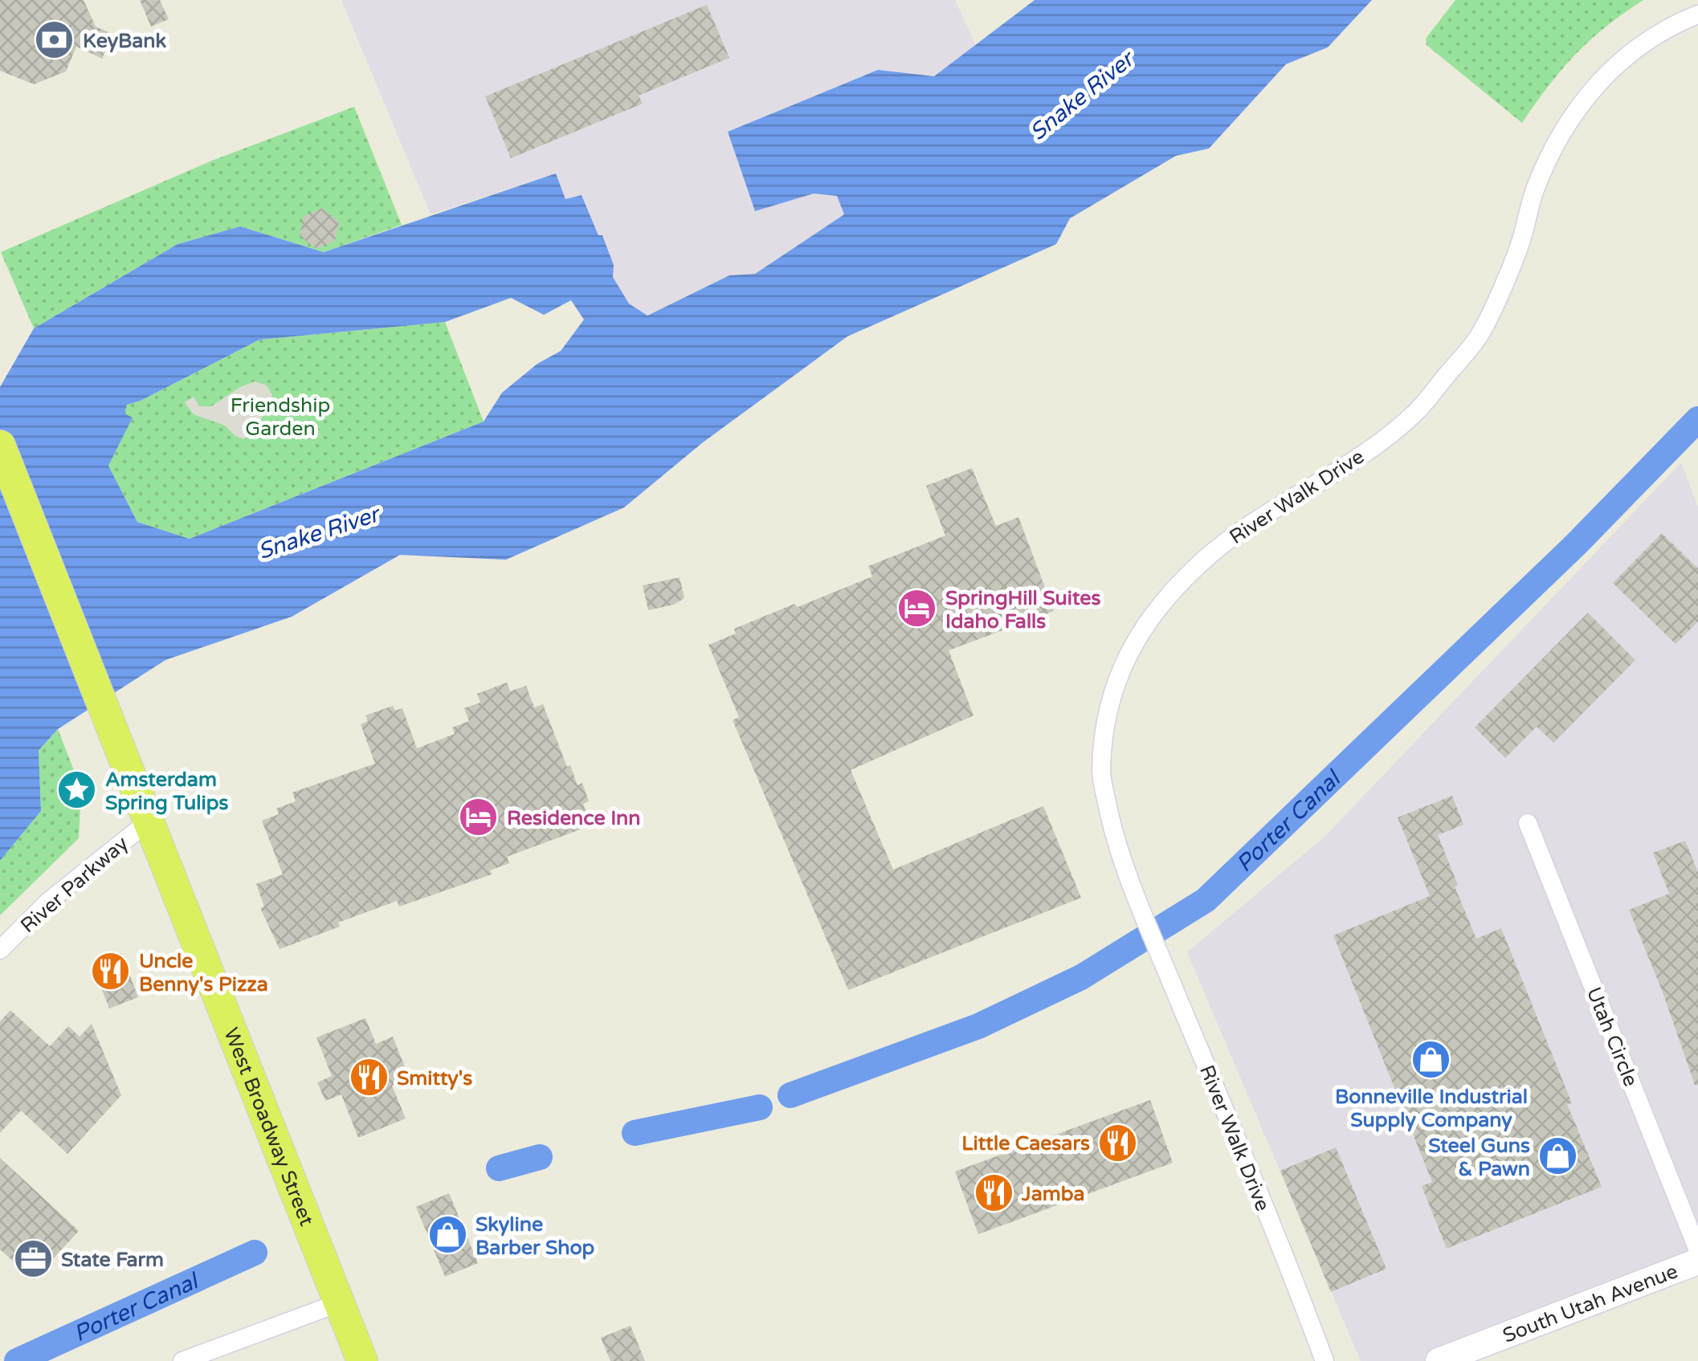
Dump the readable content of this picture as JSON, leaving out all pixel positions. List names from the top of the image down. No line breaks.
{"streets":{"main road":["West Broadway Street","South Utah Avenue"],"street":["River Walk Drive","River Parkway","Utah Circle"]},"crossings":[["River Parkway","West Broadway Street"]],"water":["Snake River","Porter Canal"],"parks":["Friendship Garden"],"places":{"bank":["KeyBank"],"hotel":["SpringHill Suites Idaho Falls","Residence Inn"],"place":["Amsterdam Spring Tulips"],"restaurant":["Uncle Benny's Pizza","Smitty's","Little Caesars","Jamba"],"shop":["Bonneville Industrial Supply Company","Steel Guns & Pawn","Skyline Barber Shop"],"office":["State Farm"]}}
